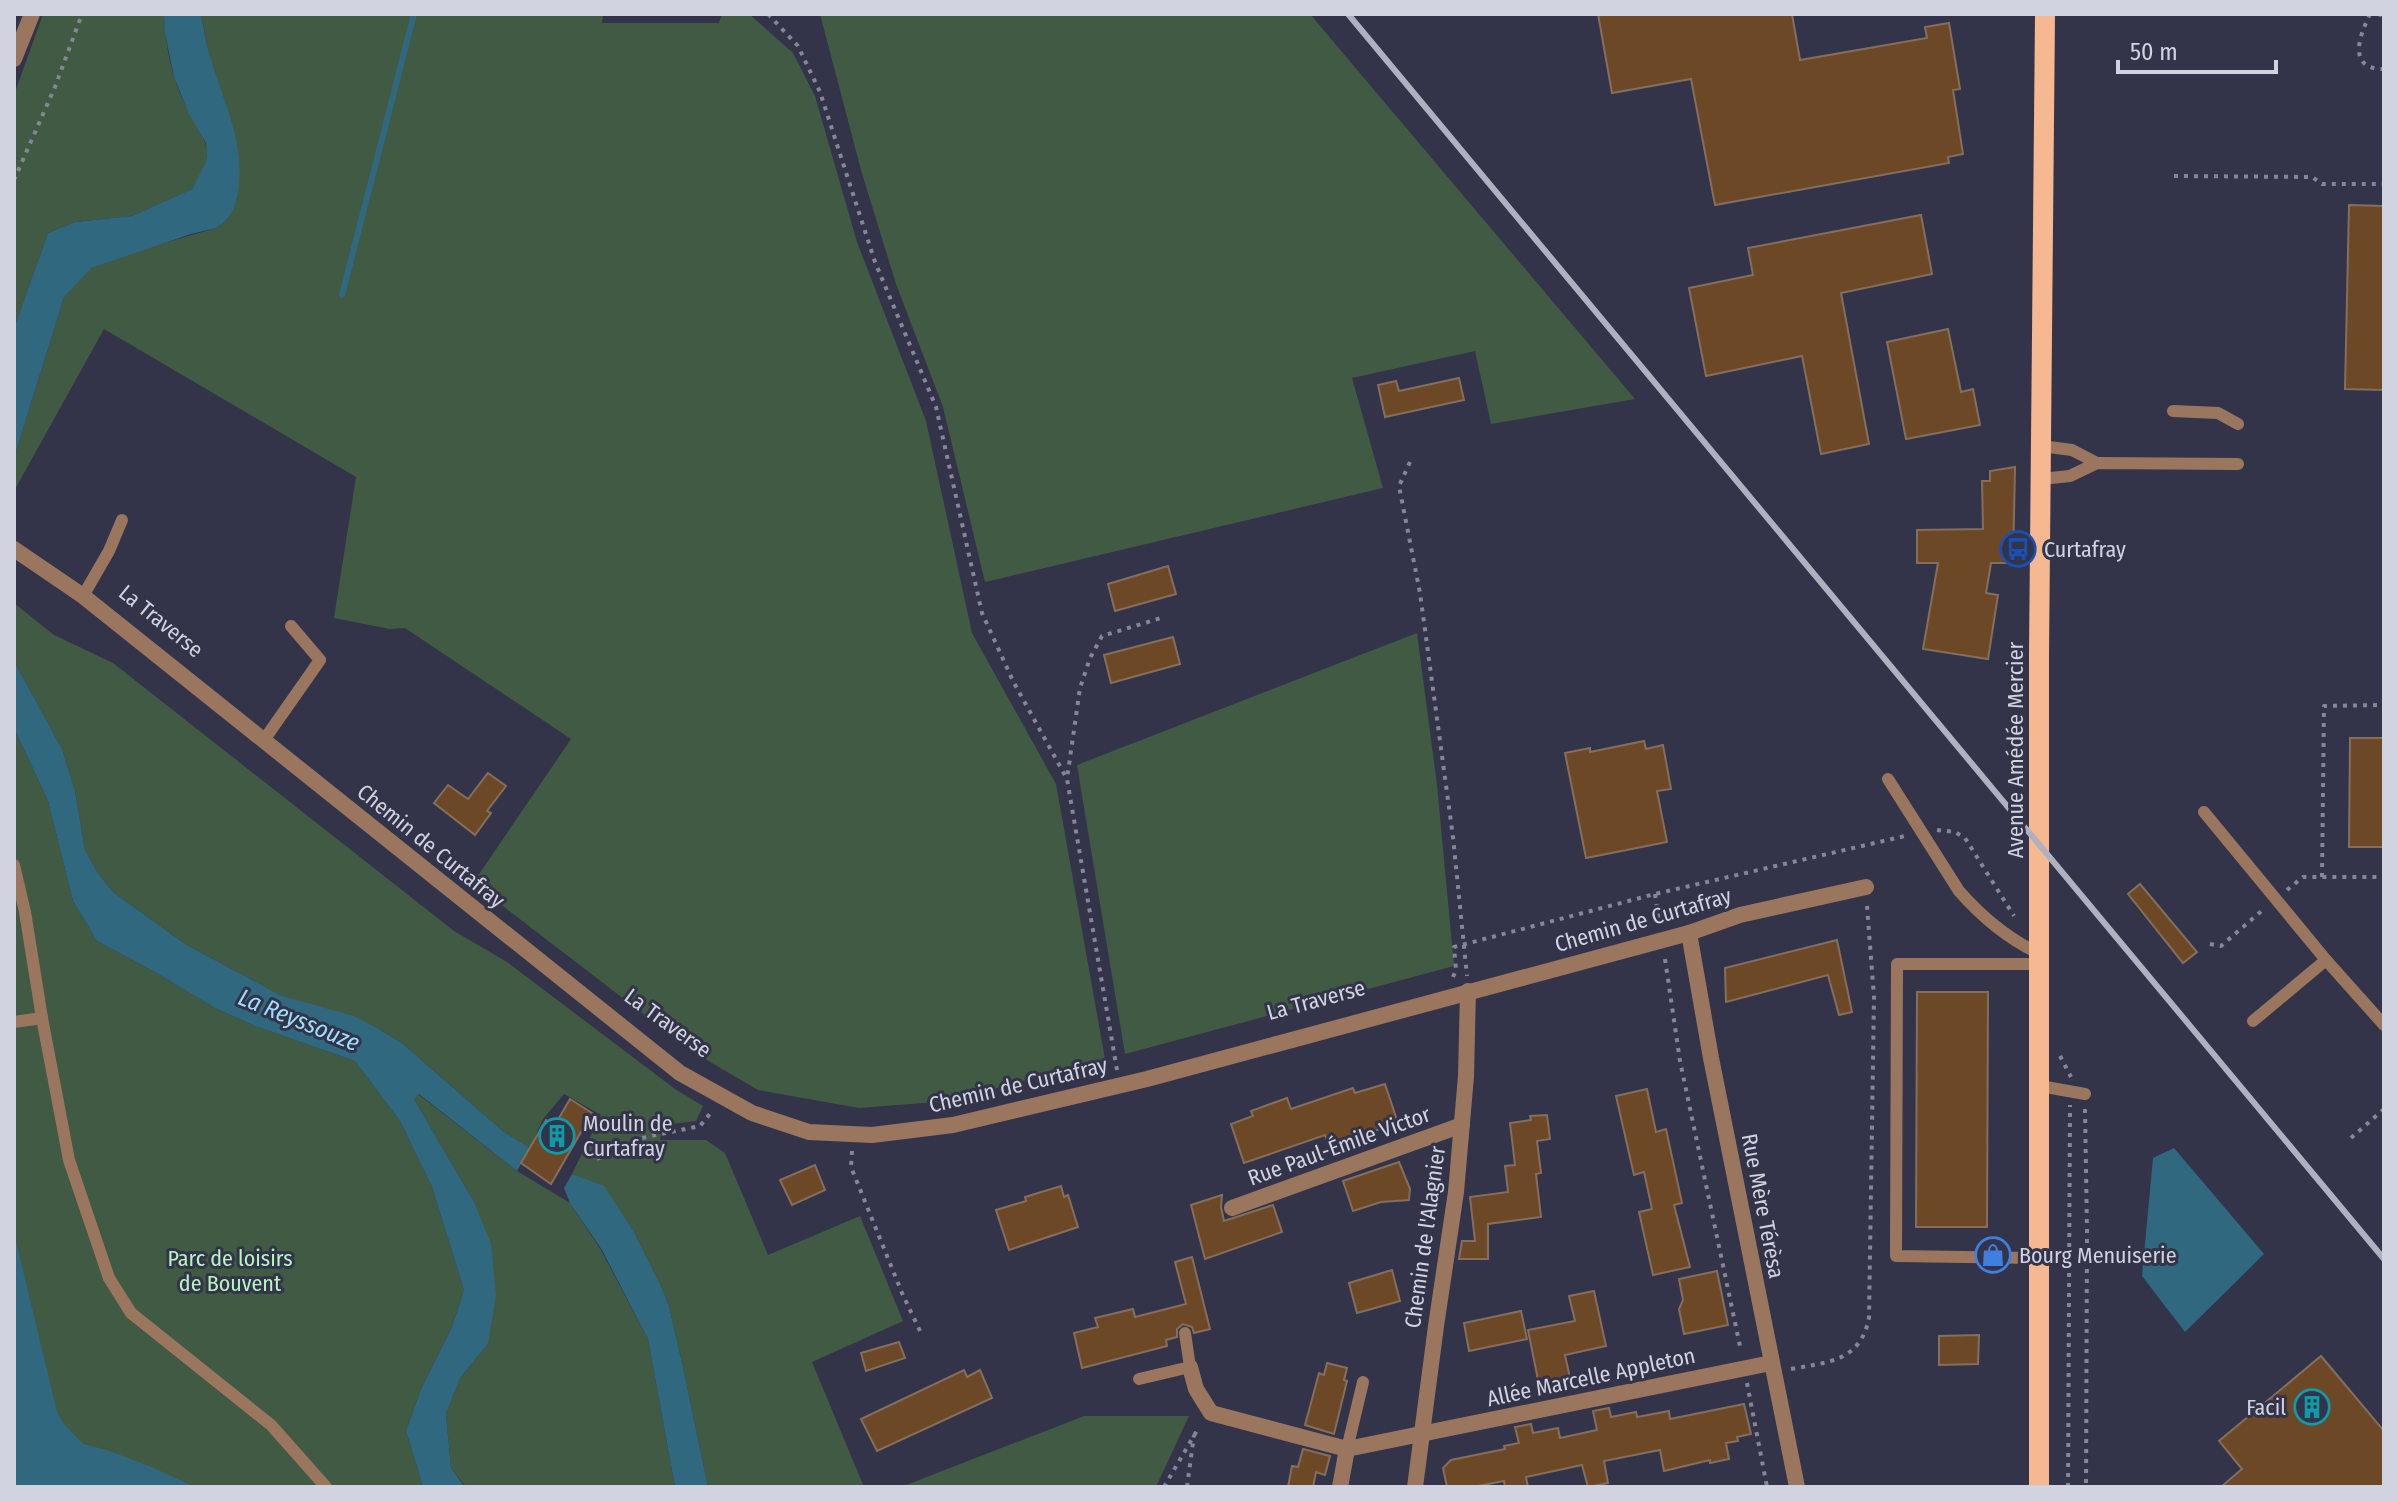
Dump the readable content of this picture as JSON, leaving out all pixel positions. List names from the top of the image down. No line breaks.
{"streets":{"main road":["Avenue Amédée Mercier"],"street":["Chemin de Curtafray","Rue Paul-Émile Victor","Rue Mère Térèsa","Chemin de l'Alagnier","Allée Marcelle Appleton"]},"crossings":[["Chemin de Curtafray","Rue Mère Térèsa"],["Chemin de Curtafray","Chemin de l'Alagnier"],["Rue Paul-Émile Victor","Chemin de l'Alagnier"],["Rue Mère Térèsa","Allée Marcelle Appleton"],["Chemin de l'Alagnier","Allée Marcelle Appleton"]],"water":["La Reyssouze"],"parks":["Parc de loisirs de Bouvent"],"places":{"bus stop":["Curtafray"],"building":["Moulin de Curtafray","Facil"],"shop":["Bourg Menuiserie"]},"scale_bar":"50 m"}
